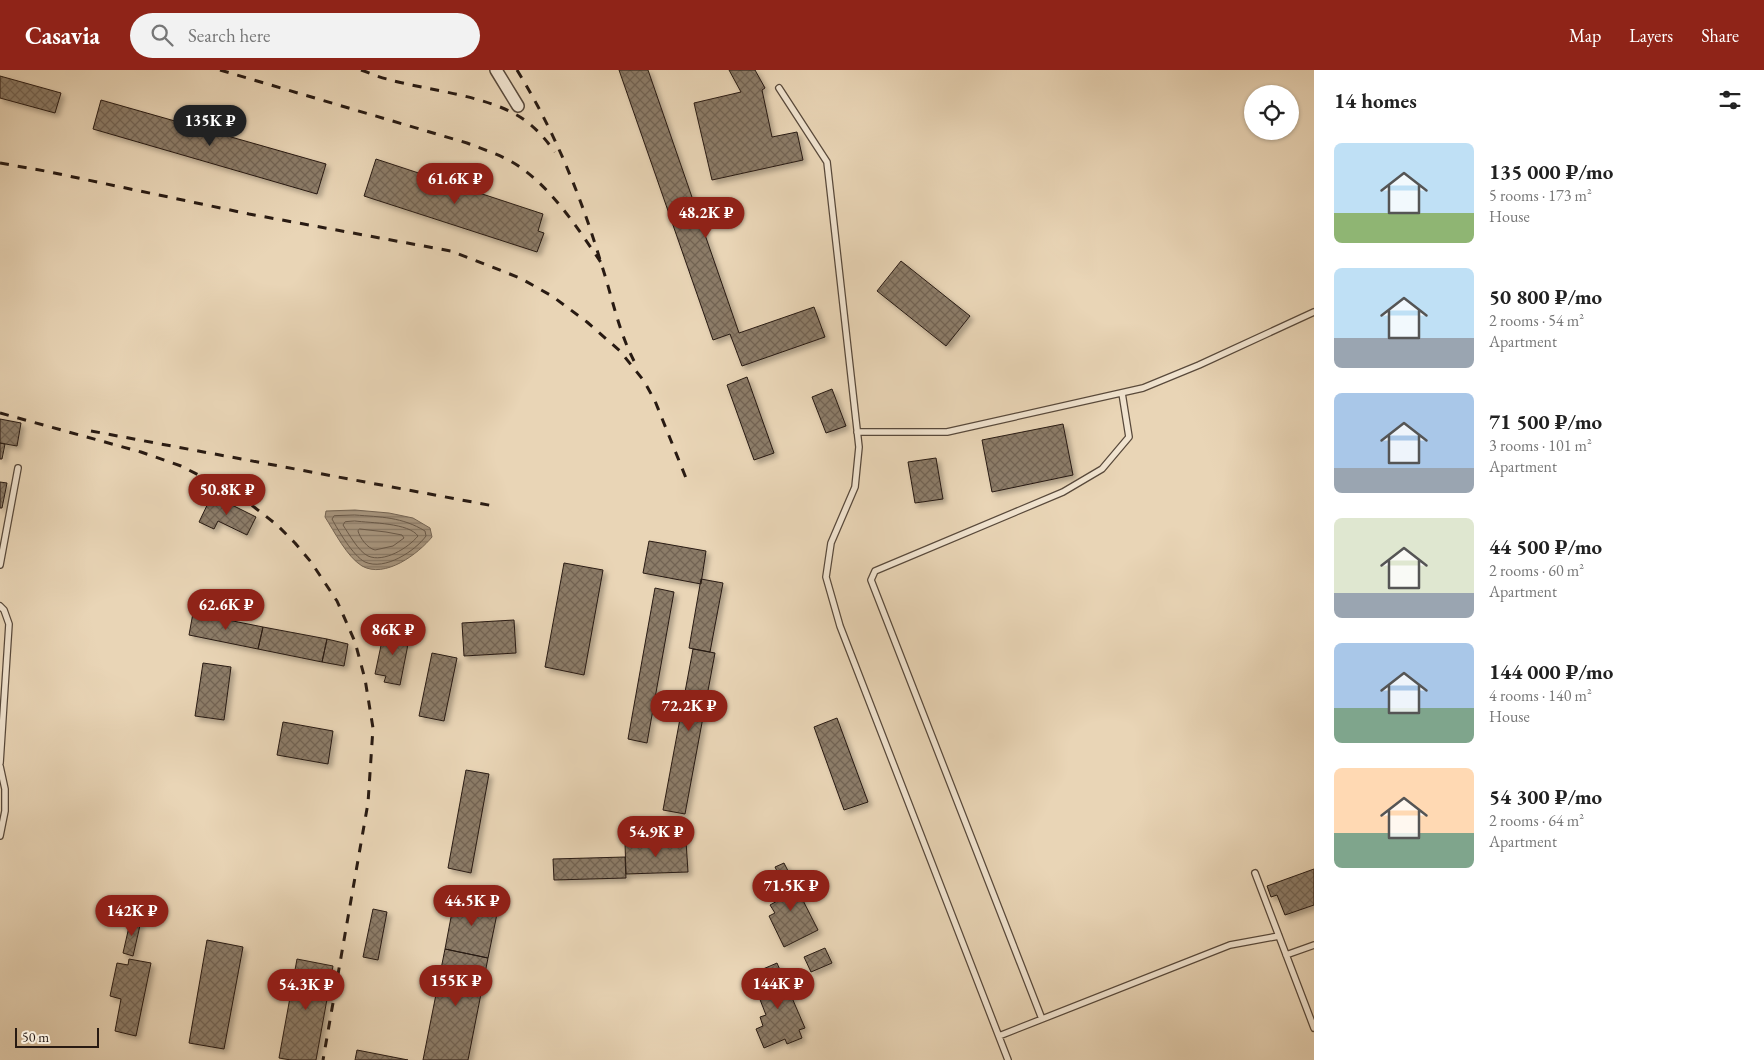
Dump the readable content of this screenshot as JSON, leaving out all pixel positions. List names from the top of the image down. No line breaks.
{"scale_bar":"50 m","page":{"header":"Casavia","search":"Search here","nav":["Map","Layers","Share"],"heading":"14 homes","price":["135K ₽","61.6K ₽","48.2K ₽","50.8K ₽","62.6K ₽","86K ₽","72.2K ₽","54.9K ₽","71.5K ₽","44.5K ₽","142K ₽","155K ₽","144K ₽","54.3K ₽"],"list":[{"name":"135 000 ₽/mo","note":"5 rooms · 173 m² · House"},{"name":"50 800 ₽/mo","note":"2 rooms · 54 m² · Apartment"},{"name":"71 500 ₽/mo","note":"3 rooms · 101 m² · Apartment"},{"name":"44 500 ₽/mo","note":"2 rooms · 60 m² · Apartment"},{"name":"144 000 ₽/mo","note":"4 rooms · 140 m² · House"},{"name":"54 300 ₽/mo","note":"2 rooms · 64 m² · Apartment"}],"scale":"50 m"}}
